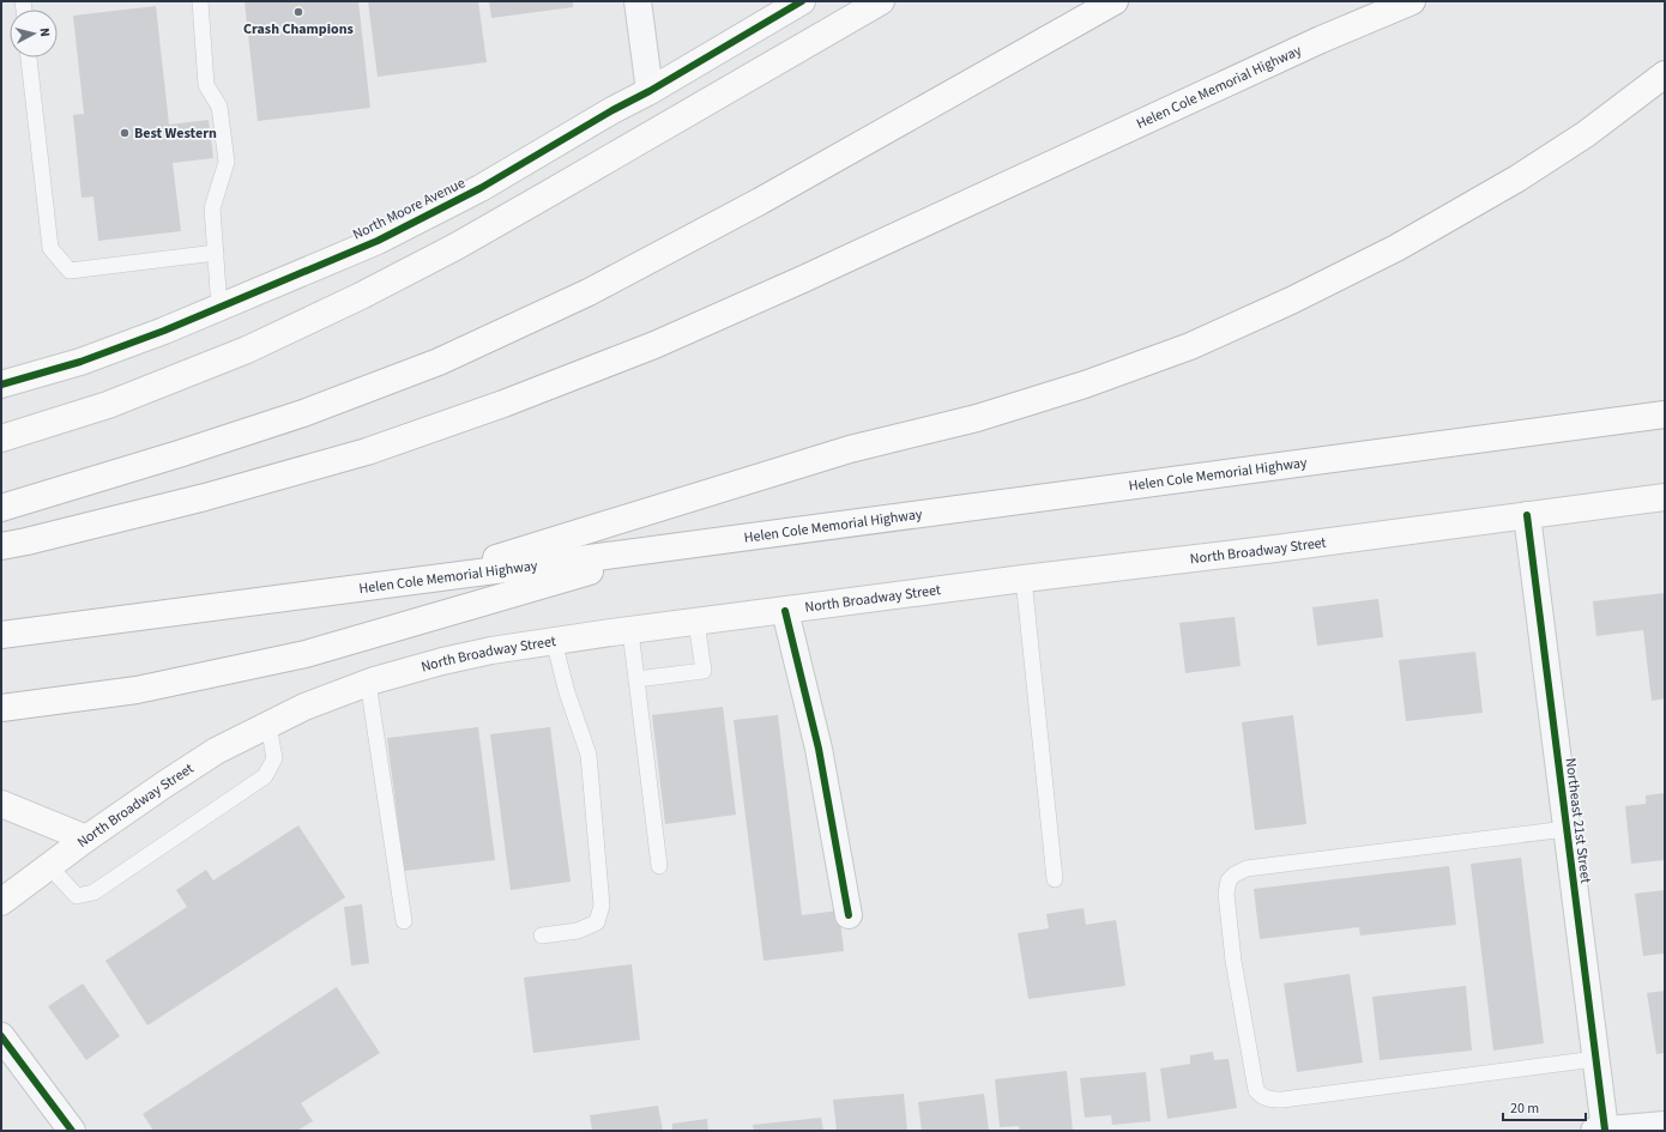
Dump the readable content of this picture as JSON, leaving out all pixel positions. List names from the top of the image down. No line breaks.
{"streets":{"main road":["Helen Cole Memorial Highway","North Moore Avenue","North Broadway Street"],"street":["Northeast 21st Street"]},"crossings":[["North Broadway Street","Northeast 21st Street"]],"places":["Crash Champions","Best Western"],"scale_bar":"20 m","north":"right"}
